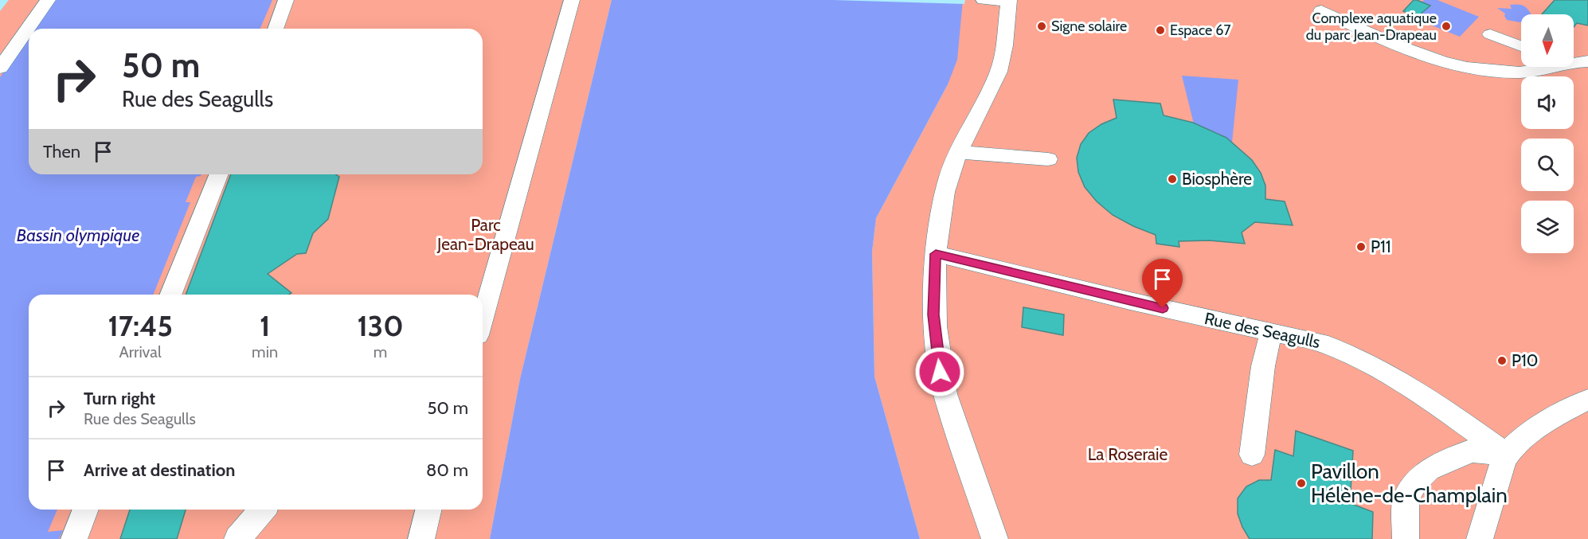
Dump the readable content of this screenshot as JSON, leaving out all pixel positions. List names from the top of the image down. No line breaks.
{"streets":{"street":["Rue des Seagulls"]},"water":["Bassin olympique"],"parks":["Parc Jean-Drapeau","La Roseraie"],"places":["Signe solaire","Complexe aquatique du parc Jean-Drapeau","Espace 67","Biosphère","P11","P10","Pavillon Hélène-de-Champlain"],"north":"bottom","page":{"turn":["50 m","Rue des Seagulls"],"then":"Then","eta":["17:45","Arrival","1","min","130","m"],"list":[{"name":"Turn right","note":"Rue des Seagulls","value":"50 m"},{"name":"Arrive at destination","value":"80 m"}]}}
